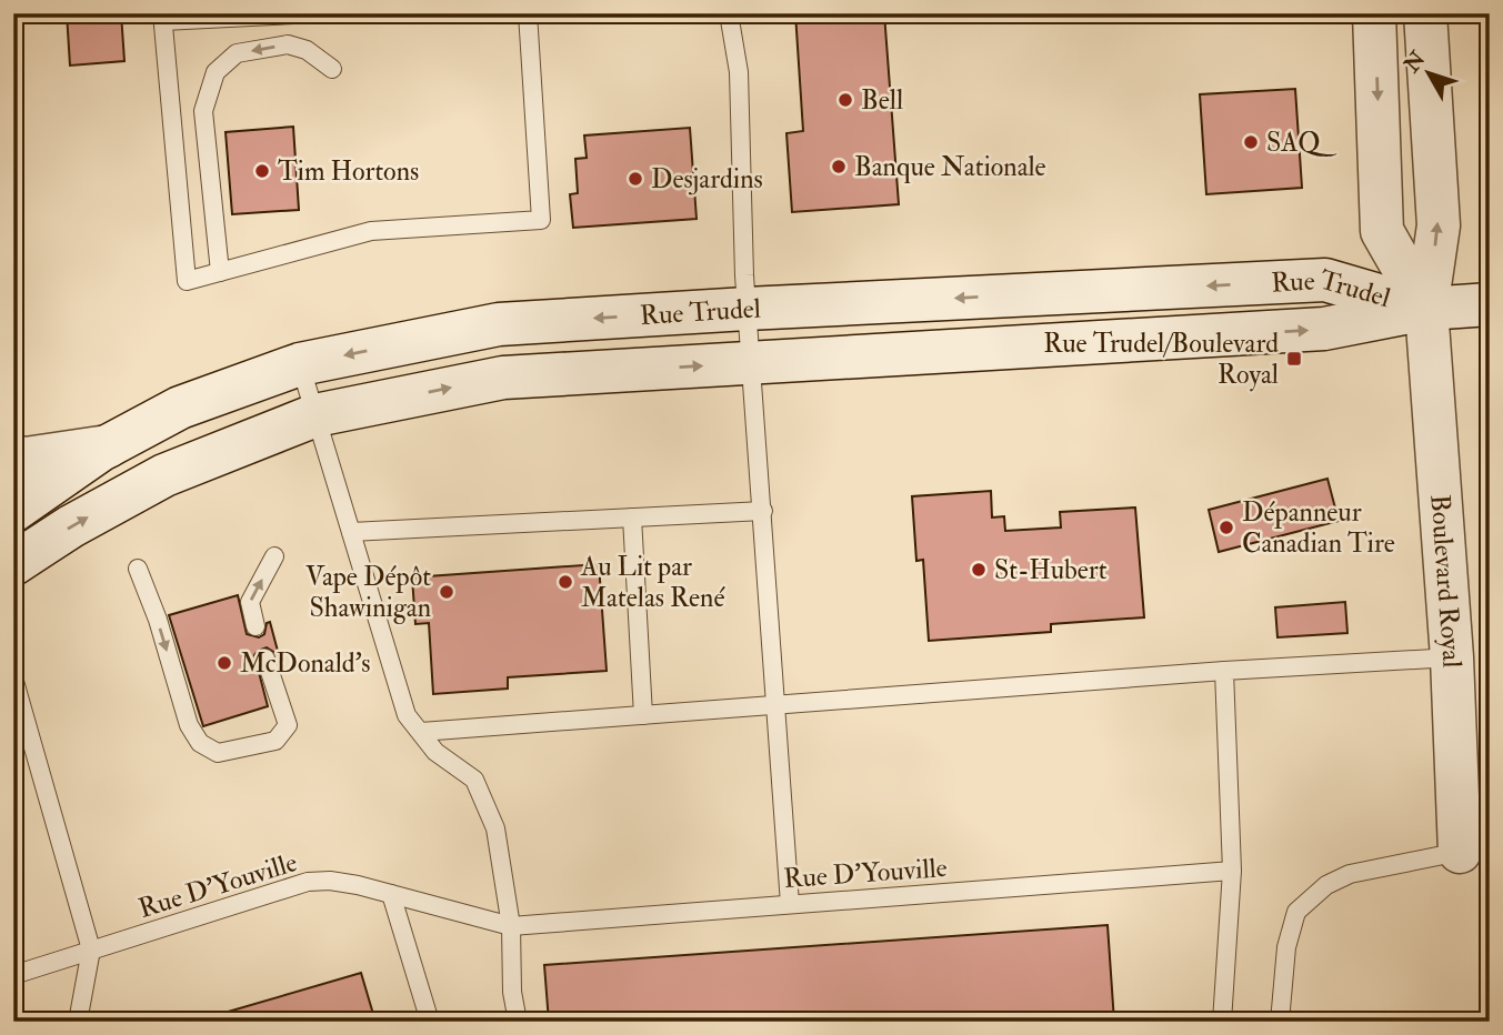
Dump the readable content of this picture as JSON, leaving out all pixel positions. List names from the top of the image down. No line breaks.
{"streets":{"main road":["Rue Trudel","Boulevard Royal"],"lane":["Rue D'Youville"]},"crossings":[["Rue Trudel","Boulevard Royal"]],"places":{"other":["Bell","SAQ","Banque Nationale","Tim Hortons","Desjardins","Dépanneur Canadian Tire","St-Hubert","Au Lit par Matelas René","Vape Dépôt Shawinigan","McDonald's"],"transit":["Rue Trudel/Boulevard Royal"]},"north":"top left"}
